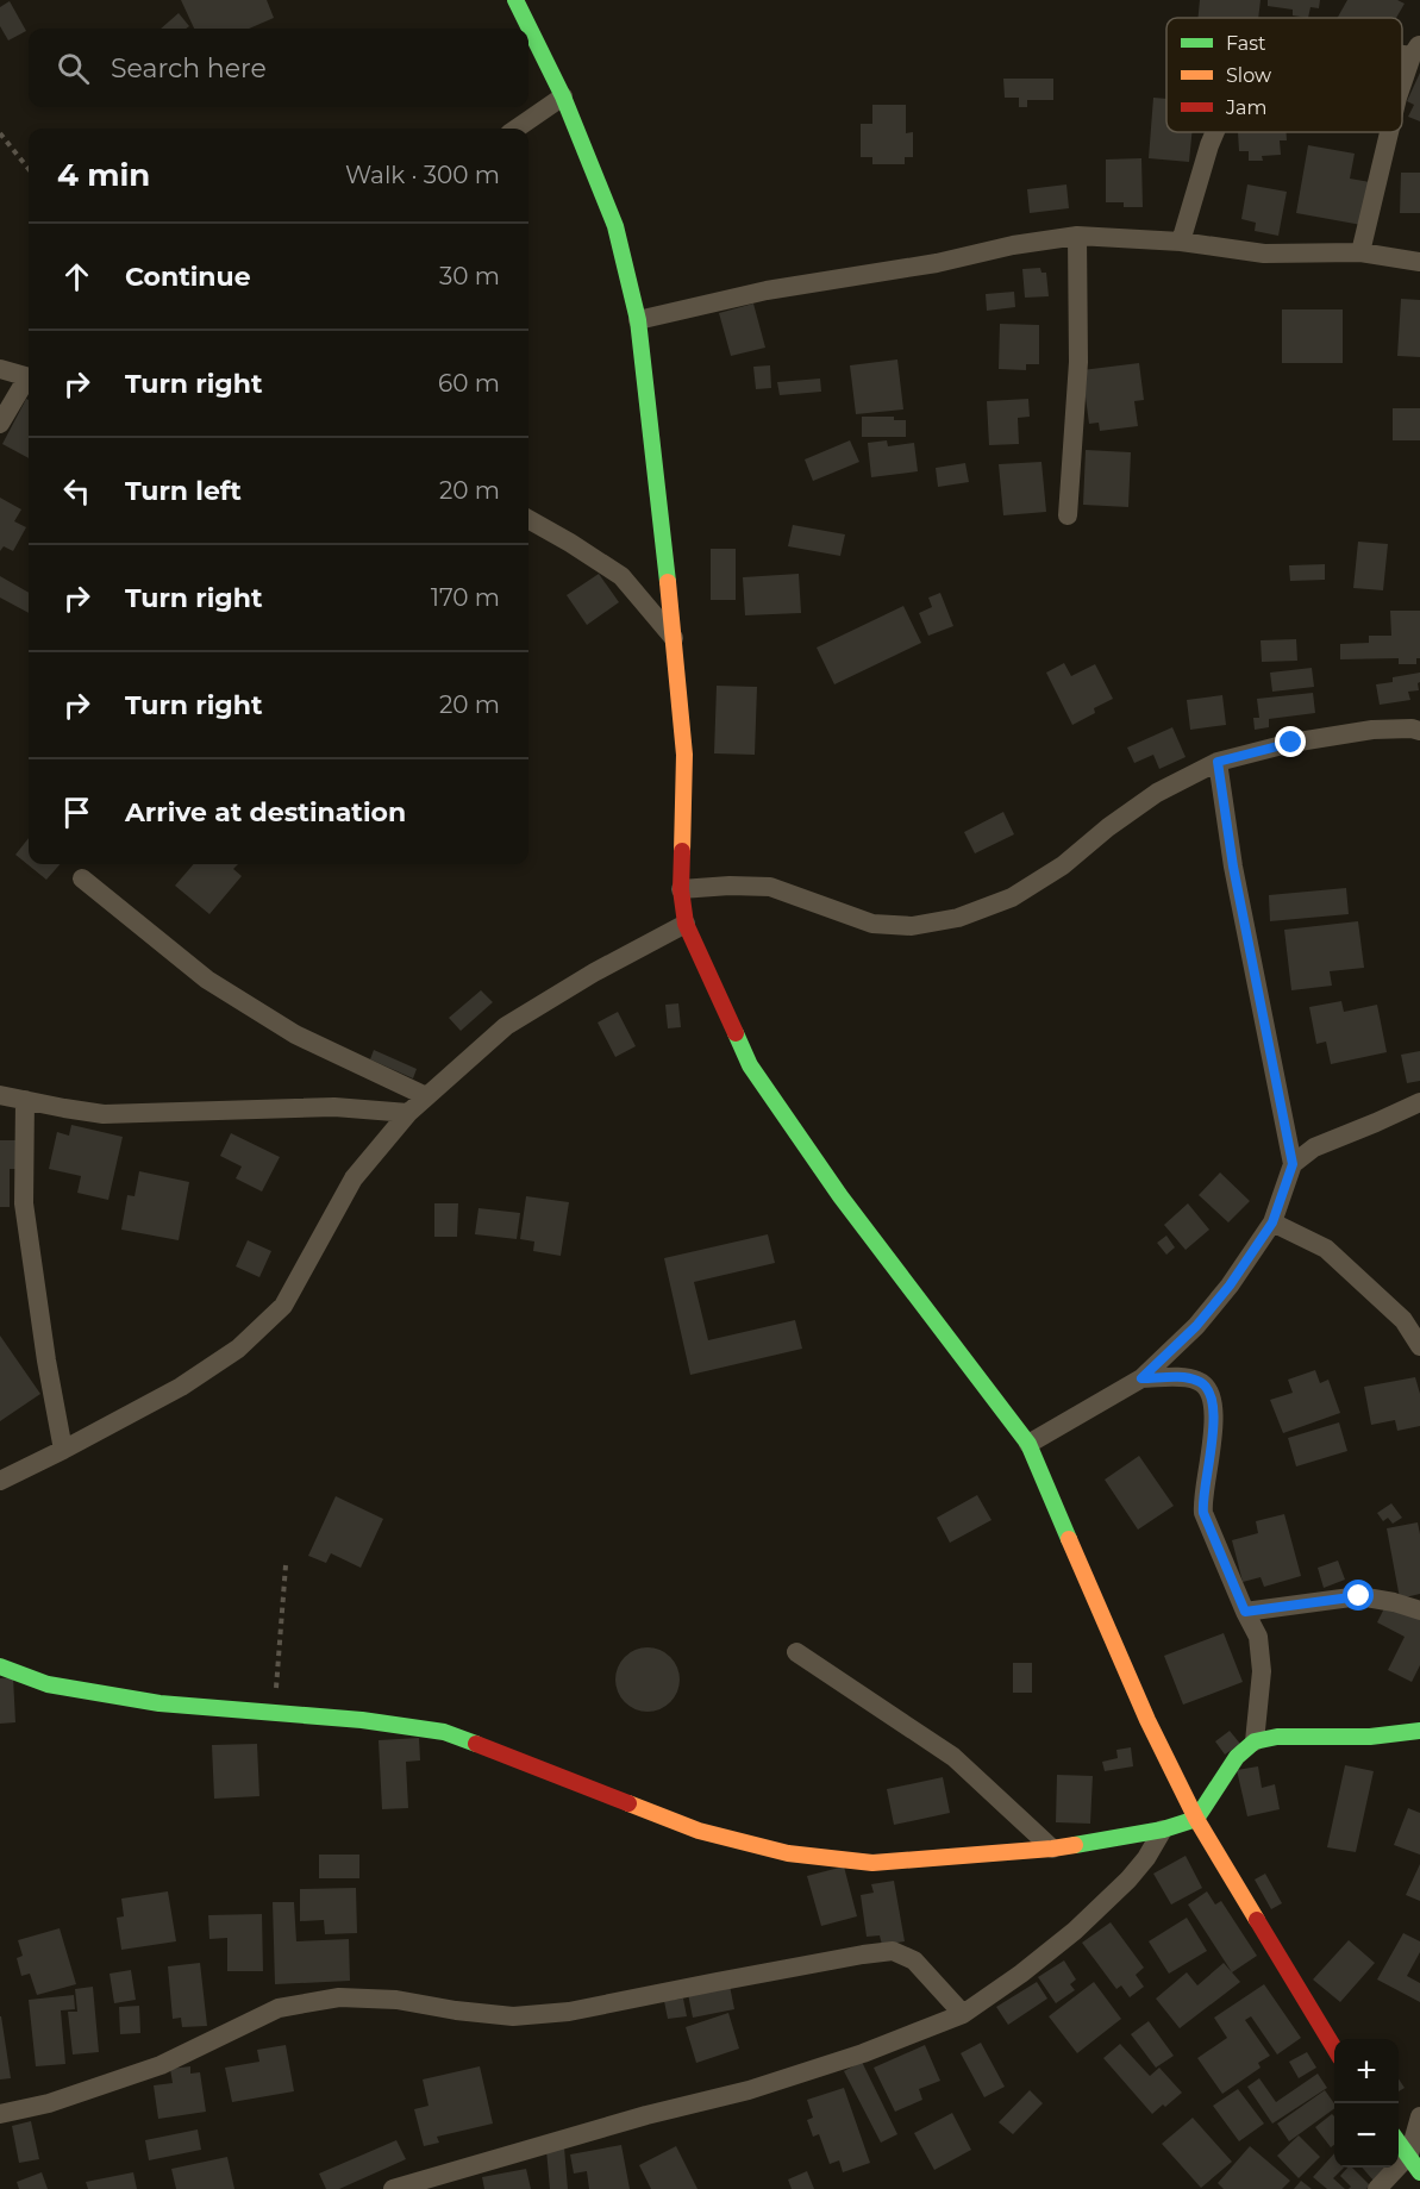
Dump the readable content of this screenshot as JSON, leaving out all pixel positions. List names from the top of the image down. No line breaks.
{"legend":["Fast","Slow","Jam"],"page":{"search":"Search here","heading":["4 min","Walk · 300 m"],"list":[["Continue","30 m"],["Turn right","60 m"],["Turn left","20 m"],["Turn right","170 m"],["Turn right","20 m"],"Arrive at destination"],"map_buttons":["+","−"]}}
